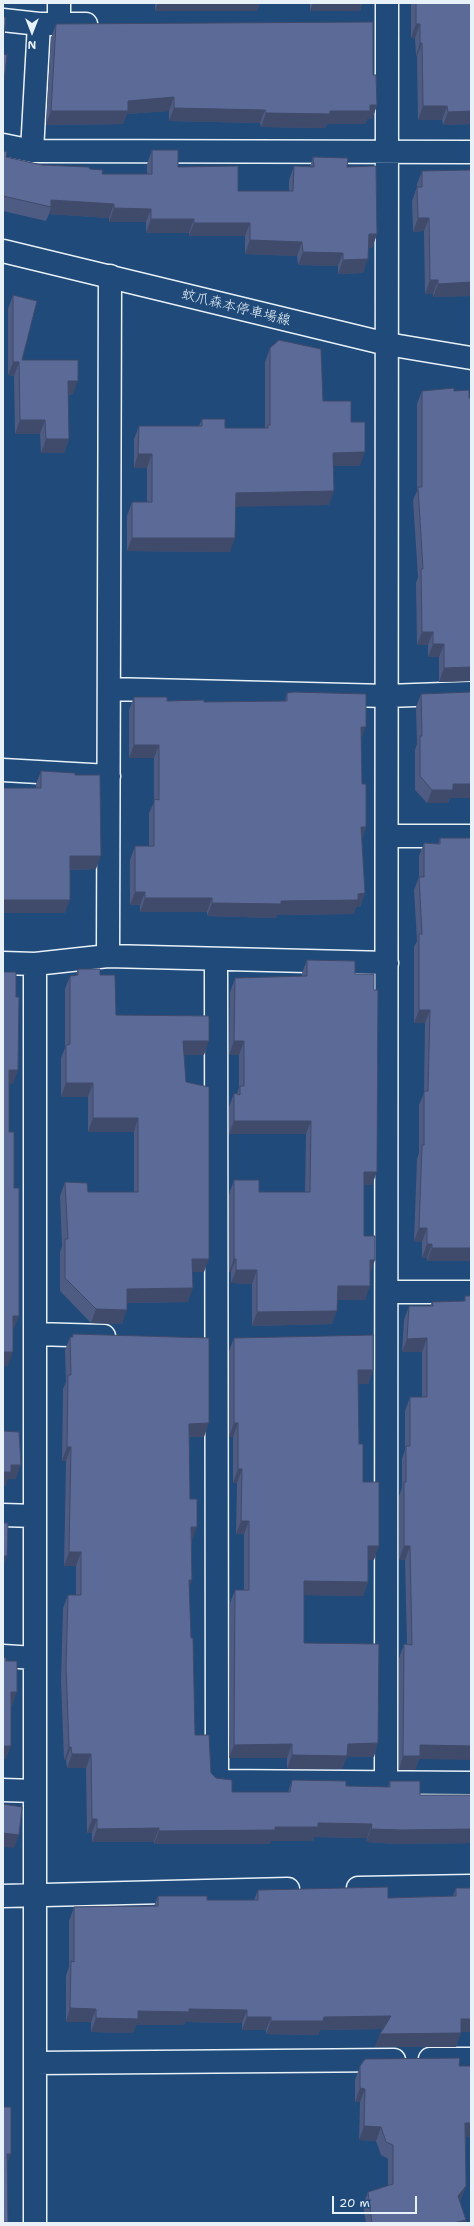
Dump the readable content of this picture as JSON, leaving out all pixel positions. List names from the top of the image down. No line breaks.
{"streets":{"street":["蚊爪森本停車場線"]},"scale_bar":"20 m","north":"bottom"}
